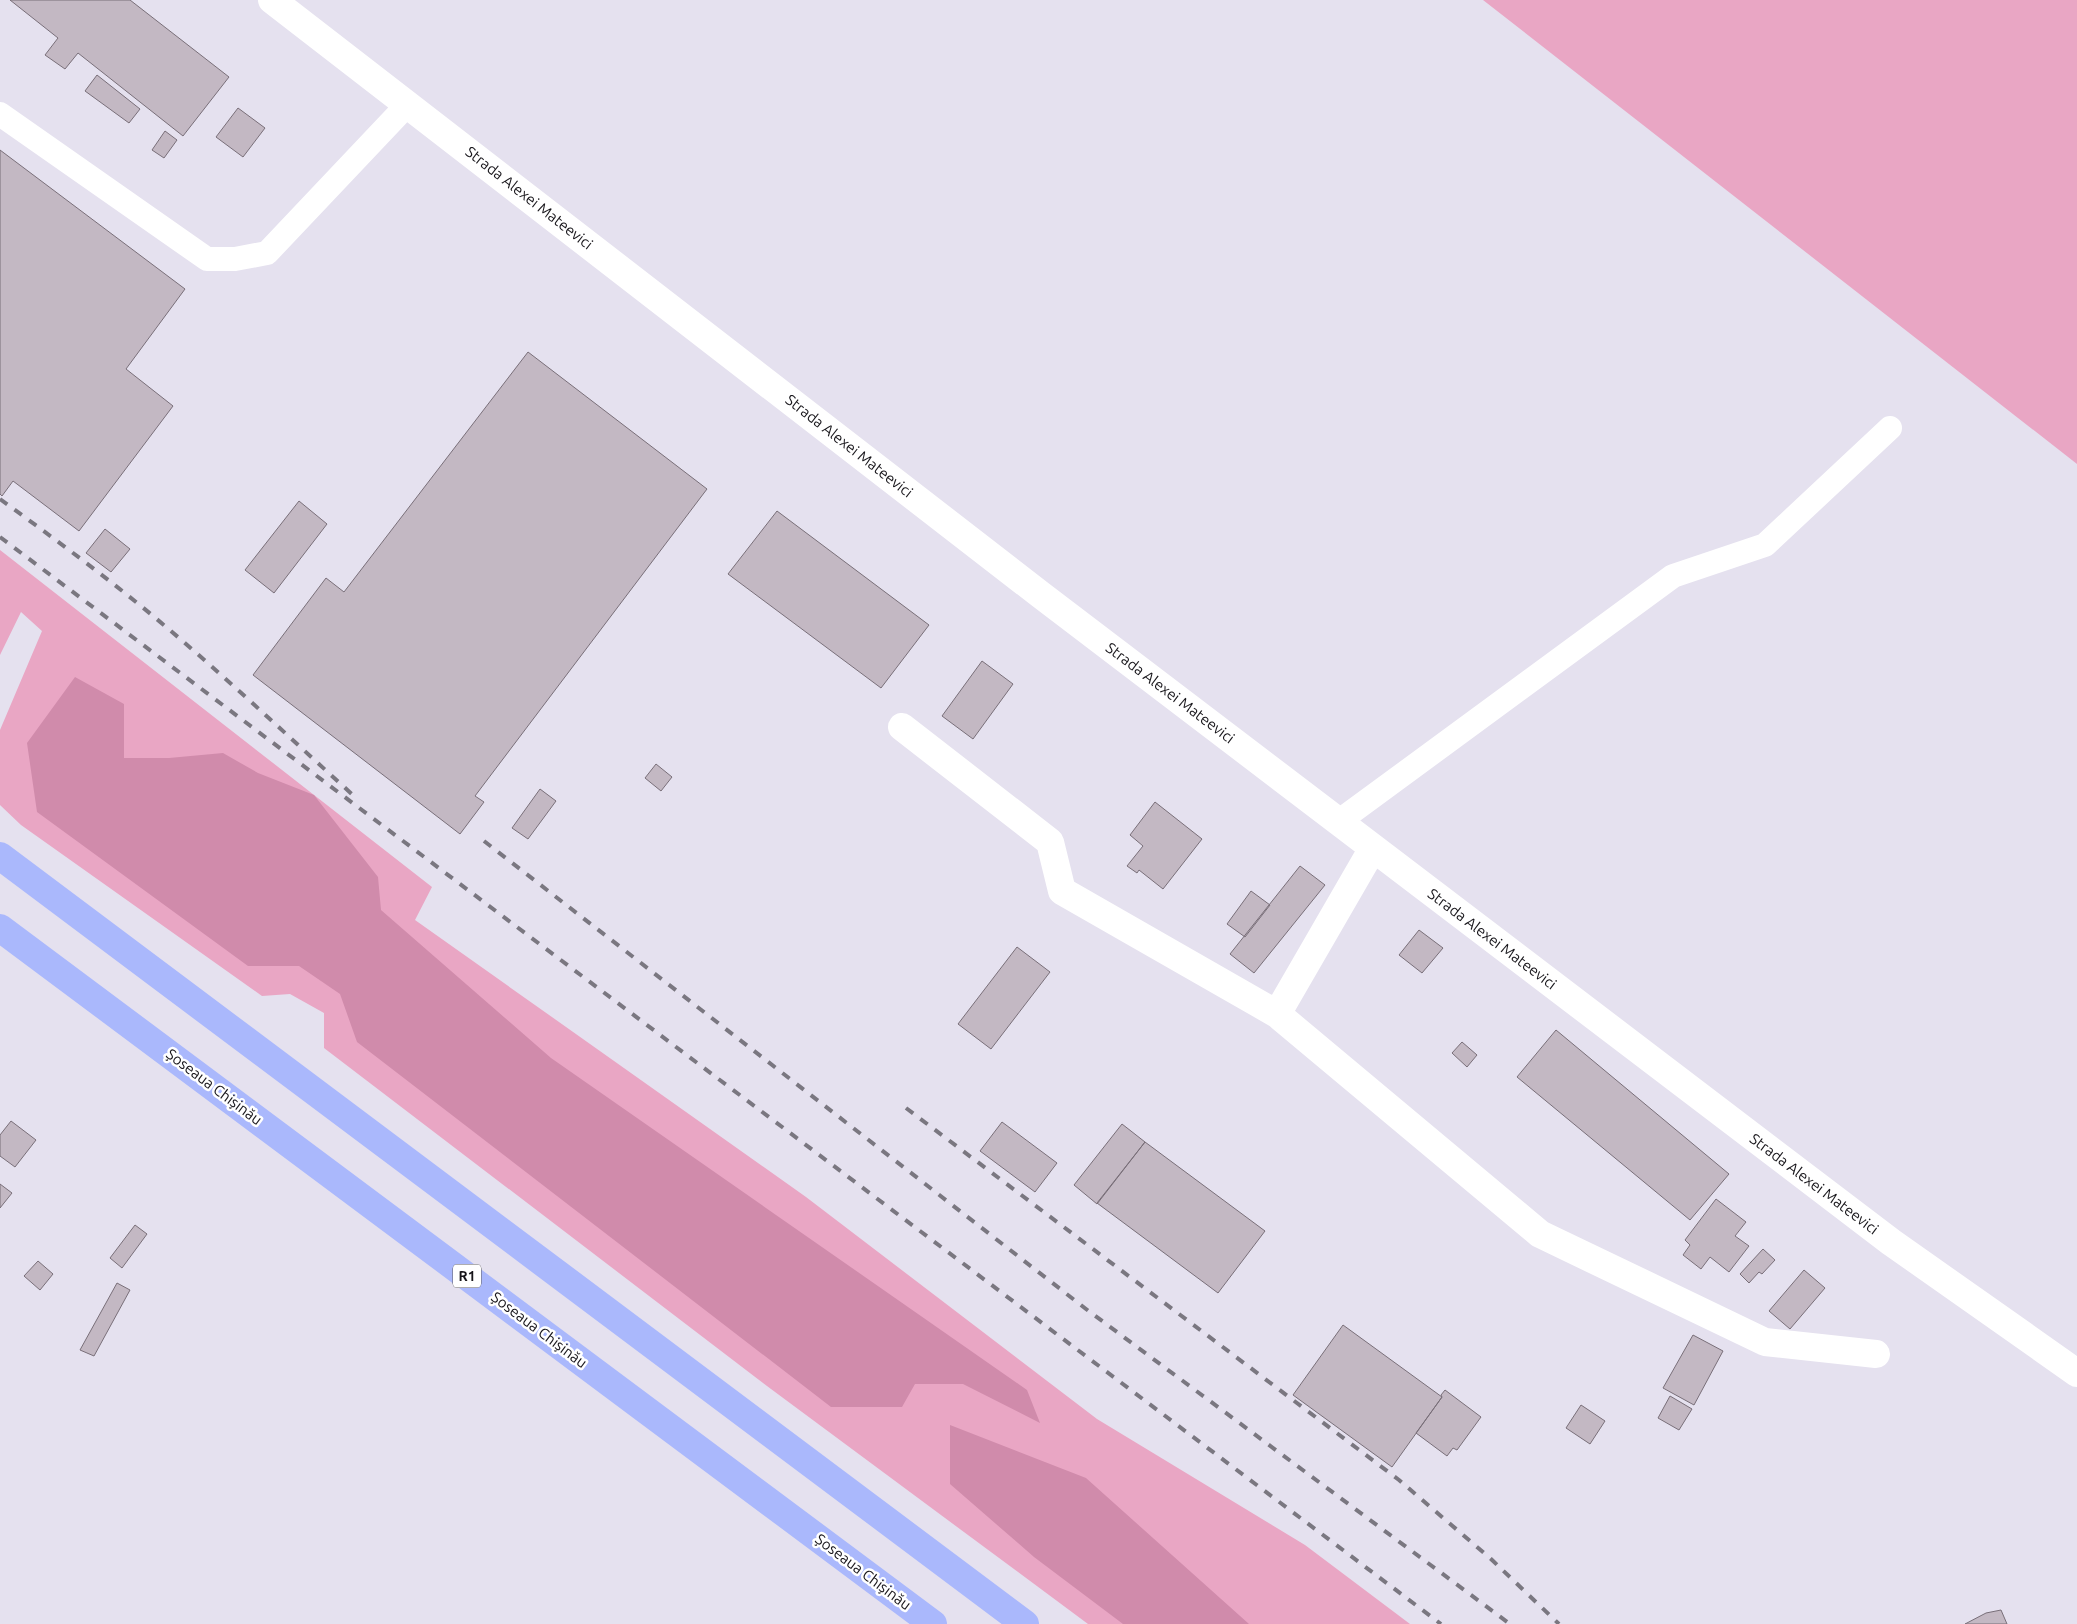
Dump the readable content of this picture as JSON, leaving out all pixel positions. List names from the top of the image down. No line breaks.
{"streets":{"highway":["Șoseaua Chișinău","R1"],"street":["Strada Alexei Mateevici"]}}
